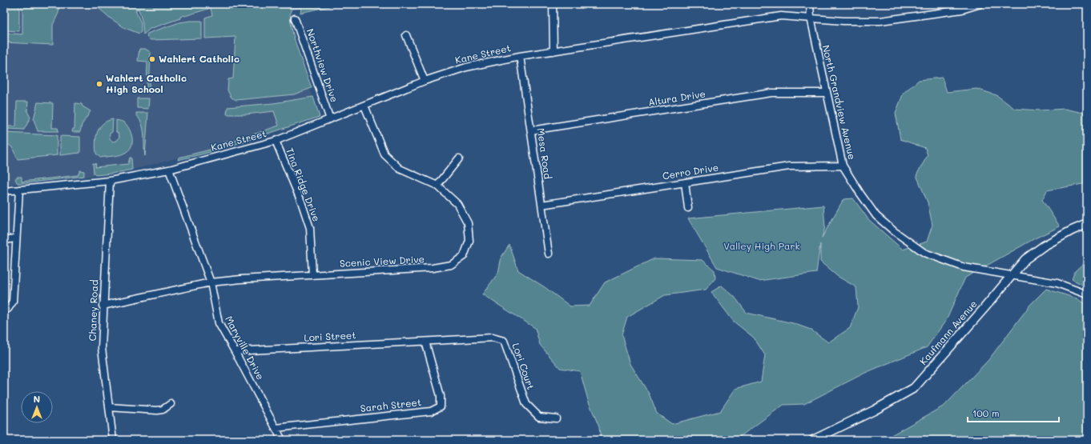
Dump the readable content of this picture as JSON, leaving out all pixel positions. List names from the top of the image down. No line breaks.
{"streets":{"main road":["Kaufmann Avenue"],"street":["Kane Street","Northview Drive","Altura Drive","North Grandview Avenue","Mesa Road","Cerro Drive","Tina Ridge Drive","Scenic View Drive","Chaney Road","Lori Street","Maryville Drive","Lori Court","Sarah Street"]},"crossings":[["Kane Street","Northview Drive"],["Kane Street","North Grandview Avenue"],["Kane Street","Mesa Road"],["Kane Street","Tina Ridge Drive"],["Kane Street","Scenic View Drive"],["Kane Street","Chaney Road"],["Kane Street","Maryville Drive"],["Altura Drive","North Grandview Avenue"],["Altura Drive","Mesa Road"],["North Grandview Avenue","Cerro Drive"],["North Grandview Avenue","Kaufmann Avenue"],["Mesa Road","Cerro Drive"],["Tina Ridge Drive","Scenic View Drive"],["Scenic View Drive","Chaney Road"],["Scenic View Drive","Maryville Drive"],["Lori Street","Maryville Drive"],["Lori Street","Lori Court"],["Lori Street","Sarah Street"],["Maryville Drive","Sarah Street"],["Lori Court","Sarah Street"]],"parks":["Valley High Park"],"places":["Wahlert Catholic","Wahlert Catholic High School"],"scale_bar":"100 m","north":"top"}
